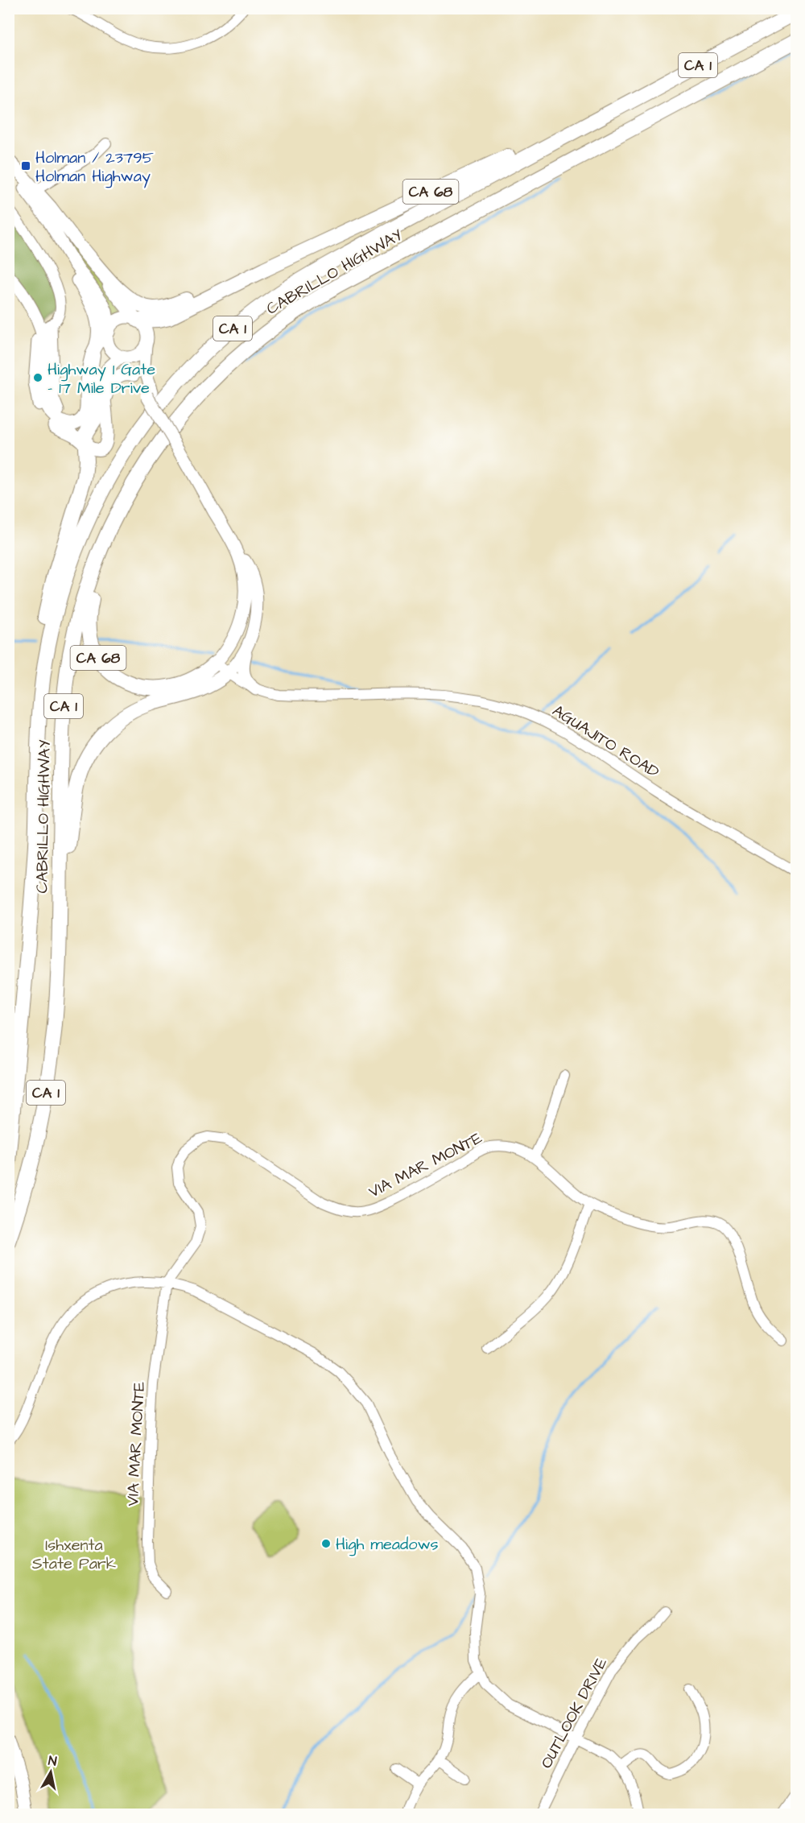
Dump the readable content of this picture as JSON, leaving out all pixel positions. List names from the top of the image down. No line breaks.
{"streets":{"highway":["CA 1","CA 68","CABRILLO HIGHWAY"],"street":["AGUAJITO ROAD","VIA MAR MONTE","OUTLOOK DRIVE"]},"crossings":[["CA 68","CABRILLO HIGHWAY"],["CA 68","AGUAJITO ROAD"]],"parks":["Ishxenta State Park"],"places":{"transit":["Holman / 23795 Holman Highway"],"other":["Highway 1 Gate - 17 Mile Drive","High meadows"]},"north":"top"}
